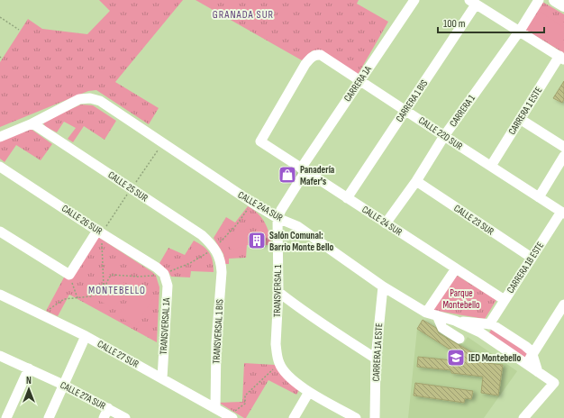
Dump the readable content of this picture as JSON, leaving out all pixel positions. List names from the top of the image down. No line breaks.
{"streets":{"street":["CARRERA 1A","CARRERA 1 BIS","CARRERA 1","CARRERA 1 ESTE","CALLE 22D SUR","CALLE 25 SUR","CALLE 24A SUR","CALLE 26 SUR","CALLE 23 SUR","CALLE 24 SUR","CARRERA 1B ESTE","TRANSVERSAL 1","TRANSVERSAL 1A","TRANSVERSAL 1 BIS","CARRERA 1A ESTE","CALLE 27 SUR","CALLE 27A SUR"]},"crossings":[["CARRERA 1A","CALLE 22D SUR"],["CARRERA 1A","CALLE 24A SUR"],["CARRERA 1A","CALLE 24 SUR"],["CARRERA 1A","TRANSVERSAL 1"],["CARRERA 1 BIS","CALLE 22D SUR"],["CARRERA 1 BIS","CALLE 24 SUR"],["CARRERA 1","CALLE 22D SUR"],["CARRERA 1","CALLE 23 SUR"],["CARRERA 1","CALLE 24 SUR"],["CARRERA 1 ESTE","CALLE 22D SUR"],["CALLE 22D SUR","CALLE 24 SUR"],["CALLE 22D SUR","CARRERA 1B ESTE"],["CALLE 25 SUR","CALLE 24A SUR"],["CALLE 25 SUR","TRANSVERSAL 1 BIS"],["CALLE 24A SUR","CARRERA 1B ESTE"],["CALLE 24A SUR","TRANSVERSAL 1"],["CALLE 24A SUR","CARRERA 1A ESTE"],["CALLE 26 SUR","TRANSVERSAL 1A"],["CALLE 23 SUR","CARRERA 1B ESTE"],["CALLE 24 SUR","CARRERA 1B ESTE"],["TRANSVERSAL 1A","CALLE 27 SUR"],["TRANSVERSAL 1 BIS","CALLE 27 SUR"]],"districts":["GRANADA SUR","MONTEBELLO"],"parks":["Parque Montebello"],"places":{"shop":["Panadería Mafer's"],"building":["Salón Comunal: Barrio Monte Bello"],"school or university":["IED Montebello"]},"scale_bar":"100 m","north":"top"}
